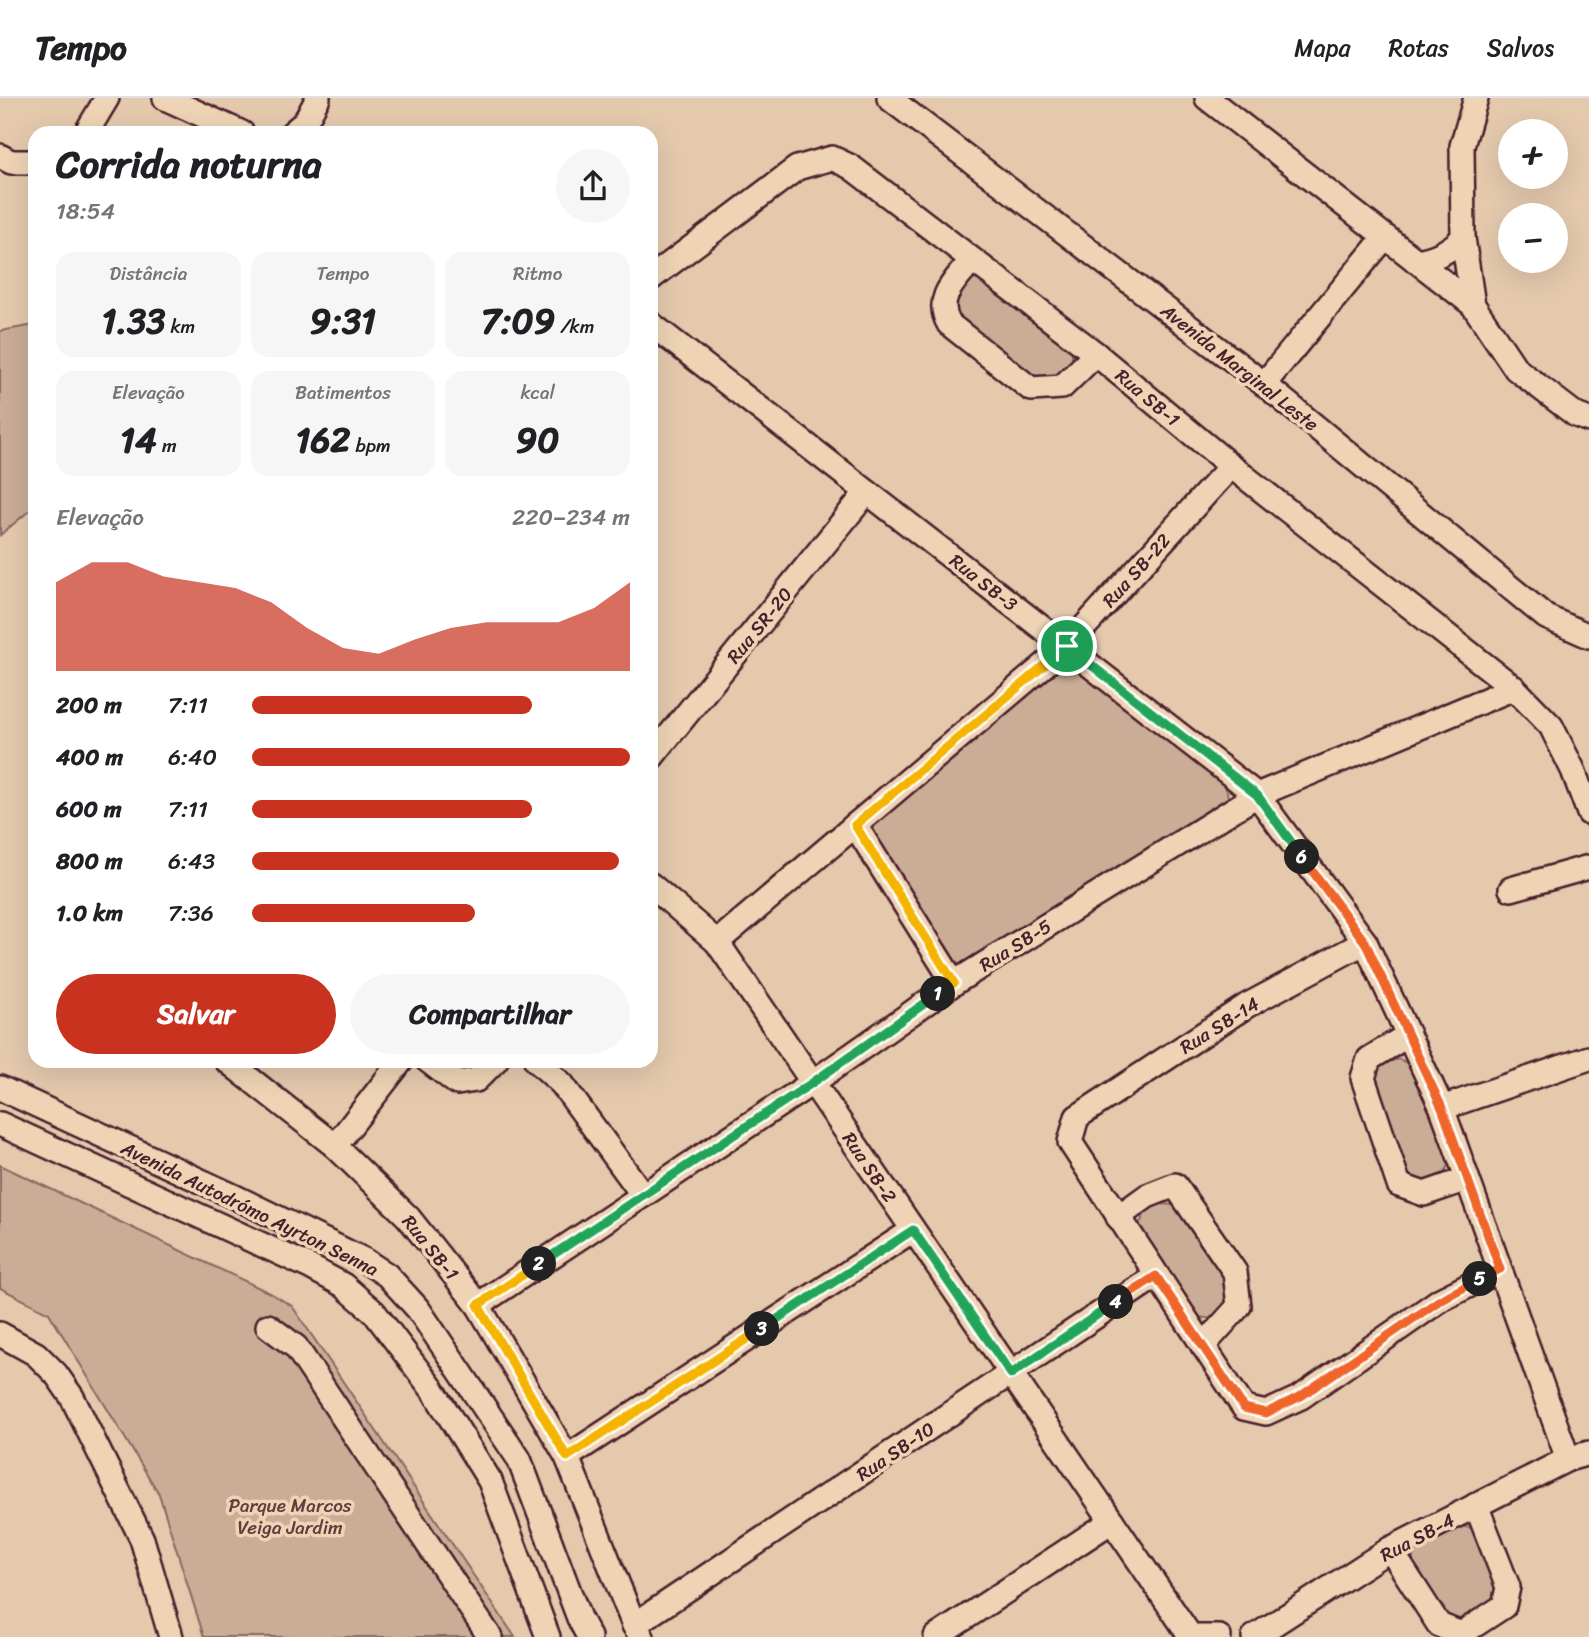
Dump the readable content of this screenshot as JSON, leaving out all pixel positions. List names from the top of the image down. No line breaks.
{"streets":{"street":["Avenida Marginal Leste","Rua SB-1","Rua SB-22","Rua SB-3","Rua SR-20","Rua SB-5","Rua SB-14","Rua SB-2","Avenida Autodrómo Ayrton Senna","Rua SB-10","Rua SB-4"]},"crossings":[["Rua SB-1","Rua SB-22"],["Rua SB-1","Rua SB-5"],["Rua SB-1","Rua SB-10"],["Rua SB-22","Rua SB-3"],["Rua SB-22","Rua SB-2"],["Rua SB-3","Rua SR-20"],["Rua SB-3","Rua SB-5"],["Rua SB-3","Rua SB-14"],["Rua SB-3","Rua SB-4"],["Rua SB-5","Rua SB-2"],["Rua SB-2","Rua SB-10"]],"parks":["Parque Marcos Veiga Jardim"],"page":{"header":"Tempo","nav":["Mapa","Rotas","Salvos"],"map_buttons":["+","−"],"heading":["Corrida noturna","18:54"],"stats":[["Distância","1.33 km"],["Tempo","9:31"],["Ritmo","7:09 /km"],["Elevação","14 m"],["Batimentos","162 bpm"],["kcal","90"]],"chart":["Elevação","220–234 m"],"list":[{"name":"200 m","note":"7:11"},{"name":"400 m","note":"6:40"},{"name":"600 m","note":"7:11"},{"name":"800 m","note":"6:43"},{"name":"1.0 km","note":"7:36"}],"pins":["6","1","2","5","4","3"],"buttons":["Salvar","Compartilhar"]}}
